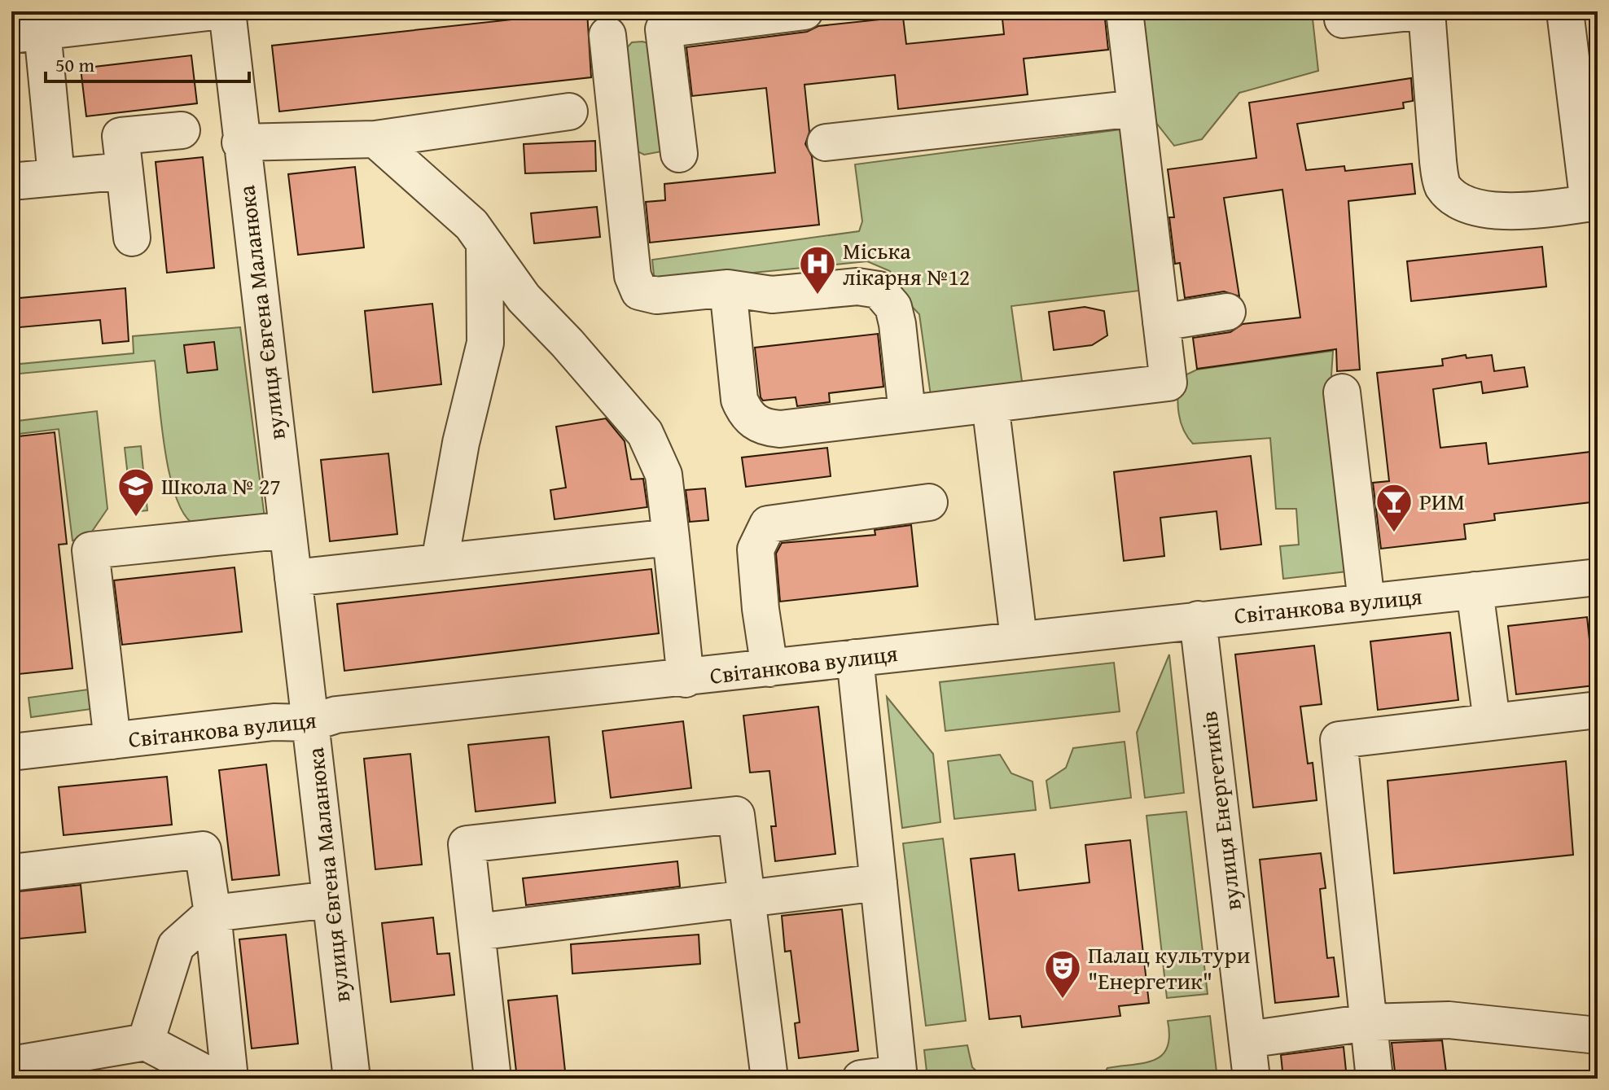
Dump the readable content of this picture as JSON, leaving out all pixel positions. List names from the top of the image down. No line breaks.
{"streets":{"street":["вулиця Євгена Маланюка","Світанкова вулиця","вулиця Енергетиків"]},"crossings":[["вулиця Євгена Маланюка","Світанкова вулиця"],["Світанкова вулиця","вулиця Енергетиків"]],"places":{"hospital":["Міська лікарня №12"],"school or university":["Школа № 27"],"bar":["РИМ"],"theatre":["Палац культури \"Енергетик\""]},"scale_bar":"50 m"}
